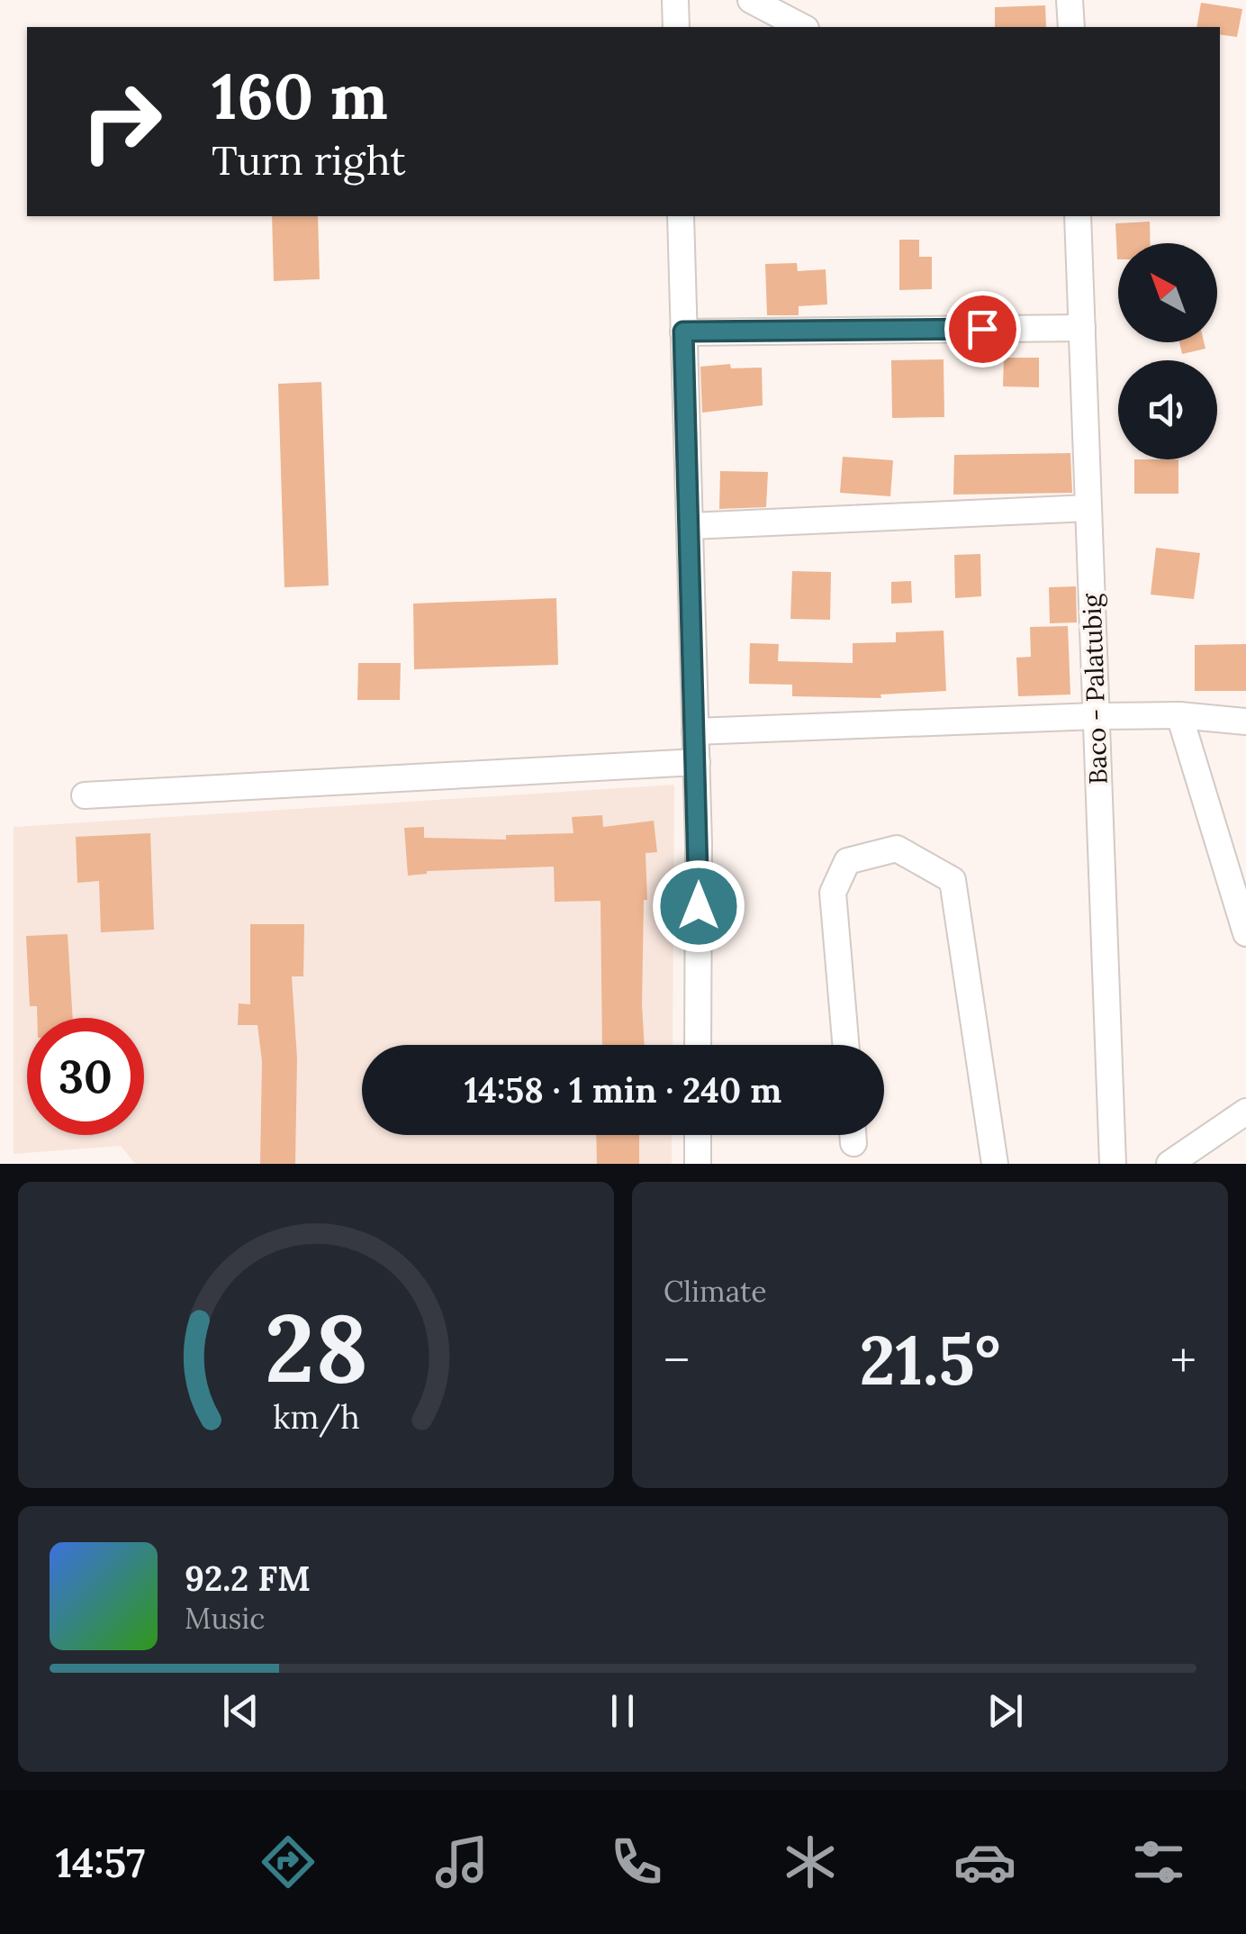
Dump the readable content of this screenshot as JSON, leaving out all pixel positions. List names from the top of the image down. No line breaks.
{"streets":{"street":["Baco - Palatubig"]},"north":"top left","page":{"turn":["160 m","Turn right"],"limit":"30","trip":"14:58 · 1 min · 240 m","tile":"Climate","heat":["−","21.5°","+"],"song":["92.2 FM","Music"],"tabs":"14:57","gauge":["28","km/h"]}}
